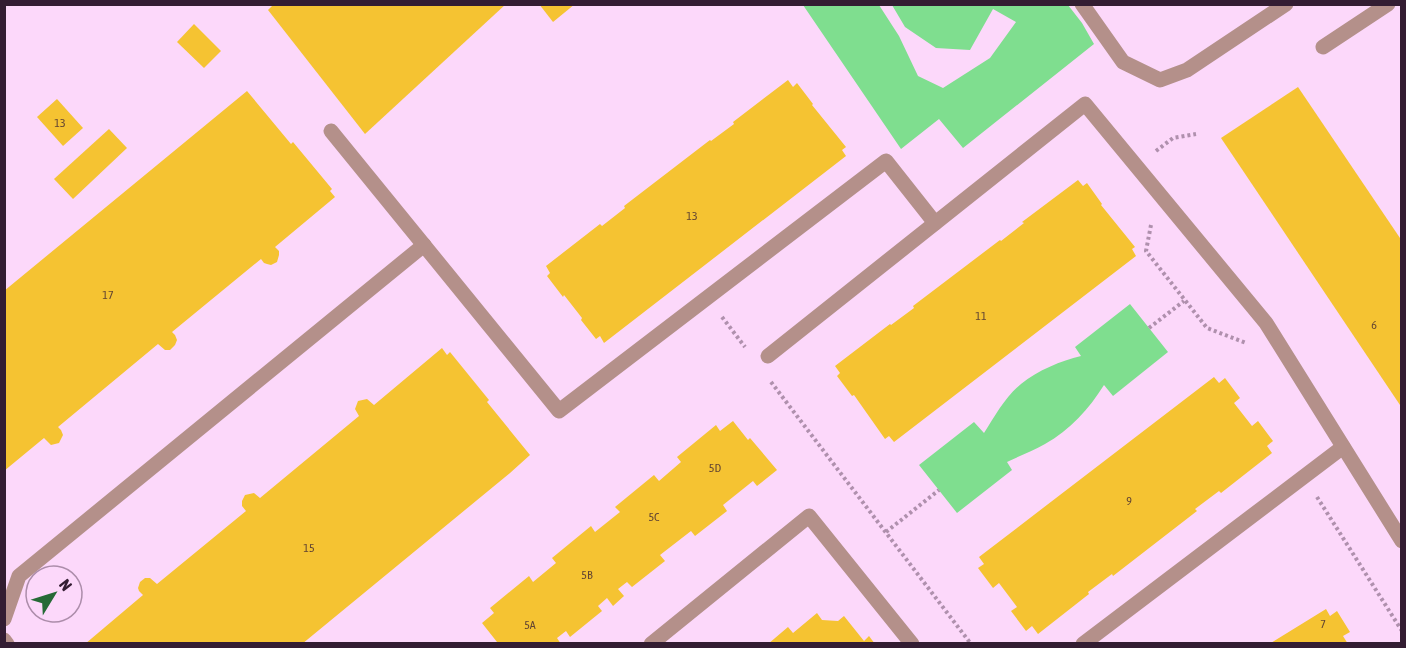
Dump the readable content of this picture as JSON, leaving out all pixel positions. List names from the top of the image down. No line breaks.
{"house_numbers":["13","13","17","11","6","5D","9","5C","15","5B","7","5A"],"north":"top right"}
